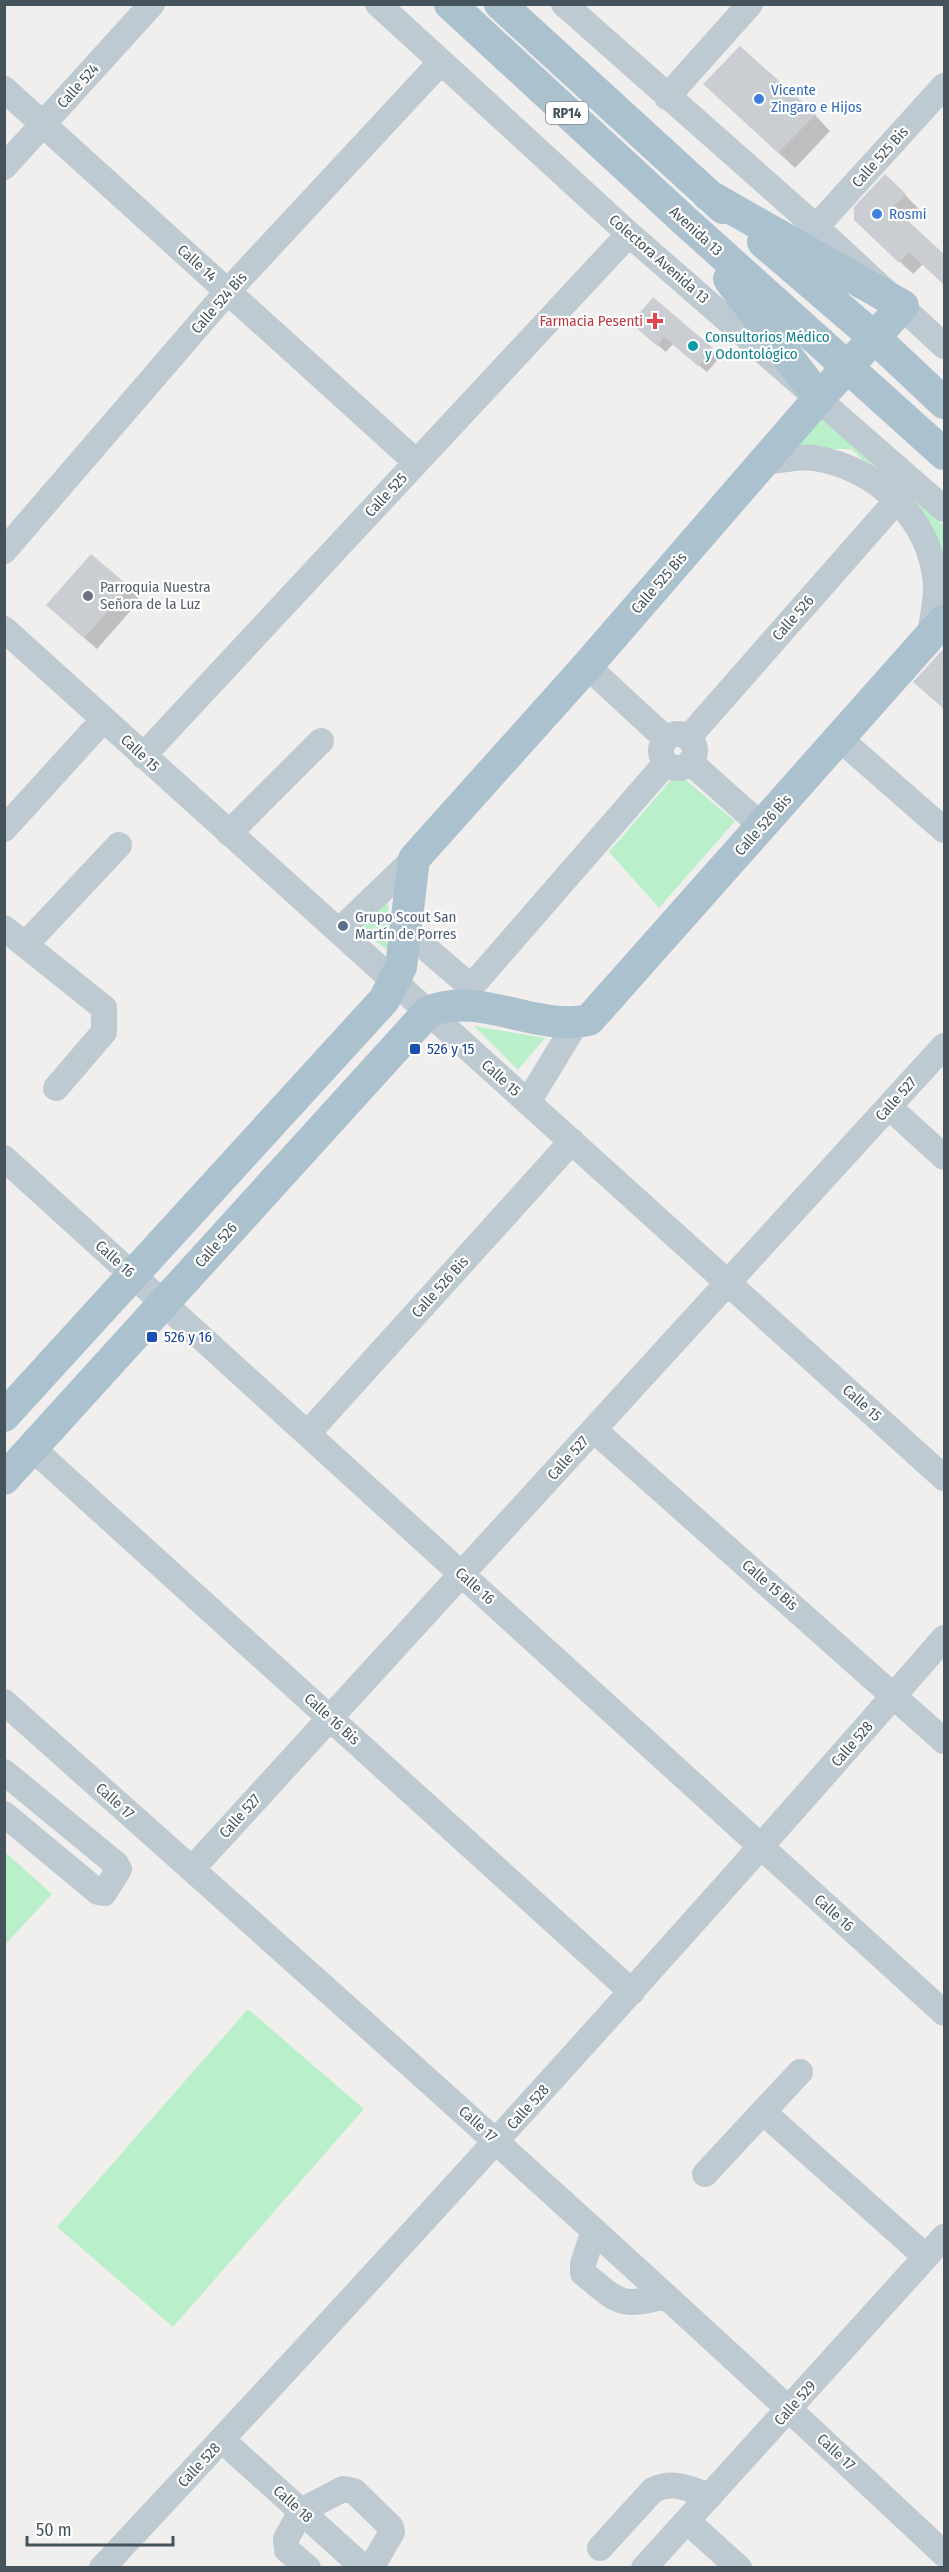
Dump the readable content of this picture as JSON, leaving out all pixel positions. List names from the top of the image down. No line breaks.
{"streets":{"main road":["RP14","Calle 525 Bis","Avenida 13","Calle 526","Calle 526 Bis"],"street":["Calle 524","Colectora Avenida 13","Calle 14","Calle 524 Bis","Calle 525","Calle 15","Calle 527","Calle 16","Calle 15 Bis","Calle 16 Bis","Calle 528","Calle 17","Calle 529","Calle 18"]},"crossings":[["Calle 524","Calle 14"],["RP14","Calle 525 Bis"],["Calle 525 Bis","Avenida 13"],["Calle 525 Bis","Colectora Avenida 13"],["Calle 525 Bis","Calle 15"],["Colectora Avenida 13","Calle 524 Bis"],["Colectora Avenida 13","Calle 525"],["Calle 14","Calle 524 Bis"],["Calle 14","Calle 525"],["Calle 525","Calle 15"],["Calle 526","Calle 15"],["Calle 526","Calle 16"],["Calle 526","Calle 16 Bis"],["Calle 15","Calle 526 Bis"],["Calle 15","Calle 527"],["Calle 526 Bis","Calle 16"],["Calle 527","Calle 16"],["Calle 527","Calle 15 Bis"],["Calle 527","Calle 16 Bis"],["Calle 527","Calle 17"],["Calle 16","Calle 528"],["Calle 15 Bis","Calle 528"],["Calle 16 Bis","Calle 528"],["Calle 528","Calle 17"],["Calle 528","Calle 18"],["Calle 17","Calle 529"]],"places":{"other":["Vicente Zingaro e Hijos","Rosmi","Consultorios Médico y Odontológico","Parroquia Nuestra Señora de la Luz","Grupo Scout San Martín de Porres"],"health":["Farmacia Pesenti"],"transit":["526 y 15","526 y 16"]},"scale_bar":"50 m"}
